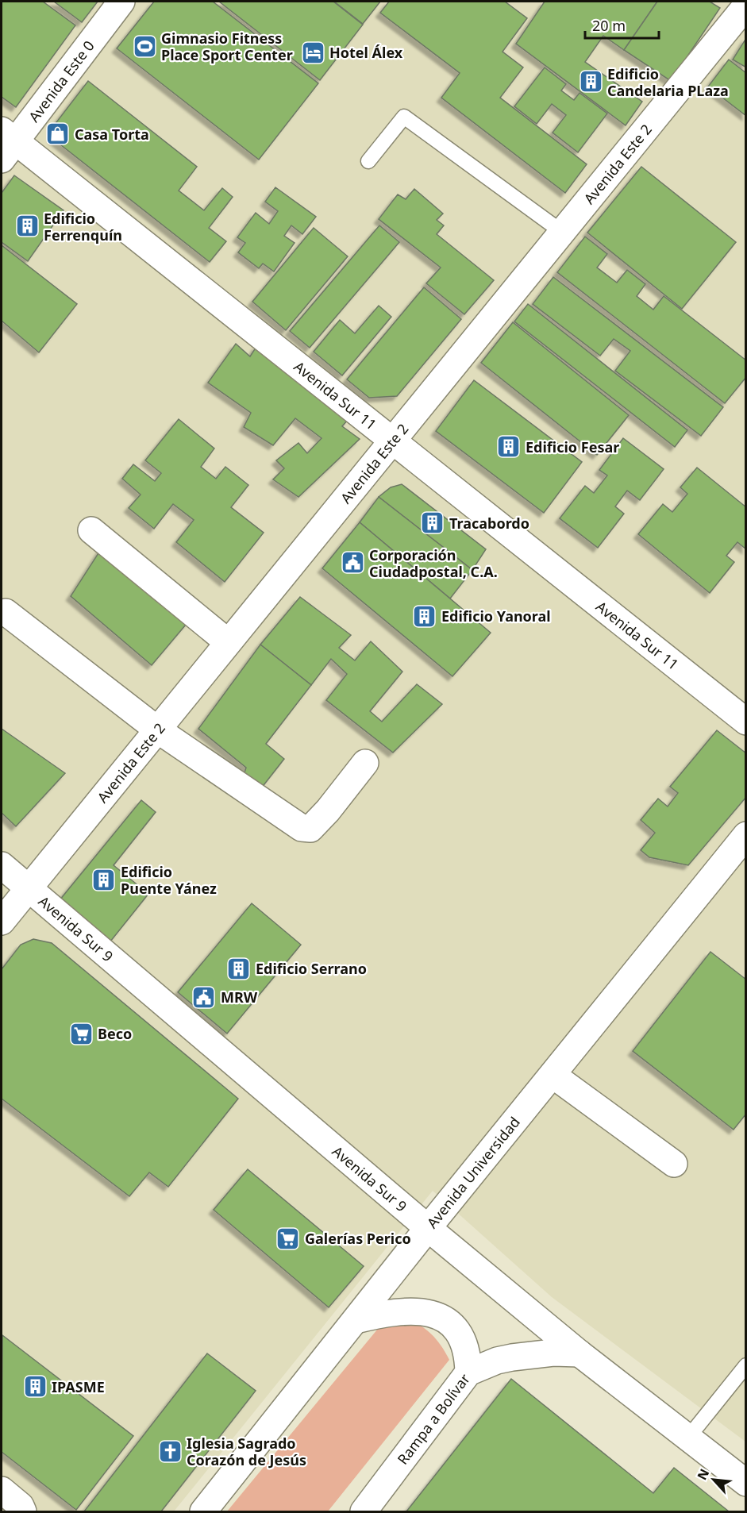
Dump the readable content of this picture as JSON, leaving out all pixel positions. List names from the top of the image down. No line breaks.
{"streets":{"street":["Avenida Este 0","Avenida Este 2","Avenida Sur 11","Avenida Sur 9","Avenida Universidad","Rampa a Bolívar"]},"crossings":[["Avenida Este 0","Avenida Sur 11"],["Avenida Este 2","Avenida Sur 11"],["Avenida Este 2","Avenida Sur 9"],["Avenida Sur 9","Avenida Universidad"],["Avenida Sur 9","Rampa a Bolívar"]],"places":{"sports":["Gimnasio Fitness Place Sport Center"],"hotel":["Hotel Álex"],"building":["Edificio Candelaria PLaza","Edificio Ferrenquín","Edificio Fesar","Tracabordo","Edificio Yanoral","Edificio Puente Yánez","Edificio Serrano","IPASME"],"shop":["Casa Torta"],"public building":["Corporación Ciudadpostal, C.A.","MRW"],"supermarket":["Beco","Galerías Perico"],"church":["Iglesia Sagrado Corazón de Jesús"]},"scale_bar":"20 m","north":"top left"}
